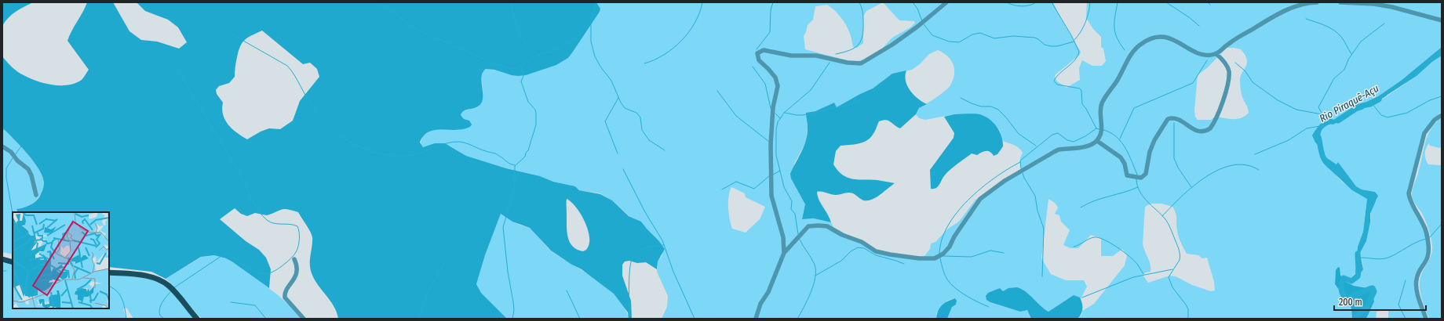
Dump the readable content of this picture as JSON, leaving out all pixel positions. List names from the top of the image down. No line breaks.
{"water":["Rio Piraquê-Açu"],"scale_bar":"200 m"}
